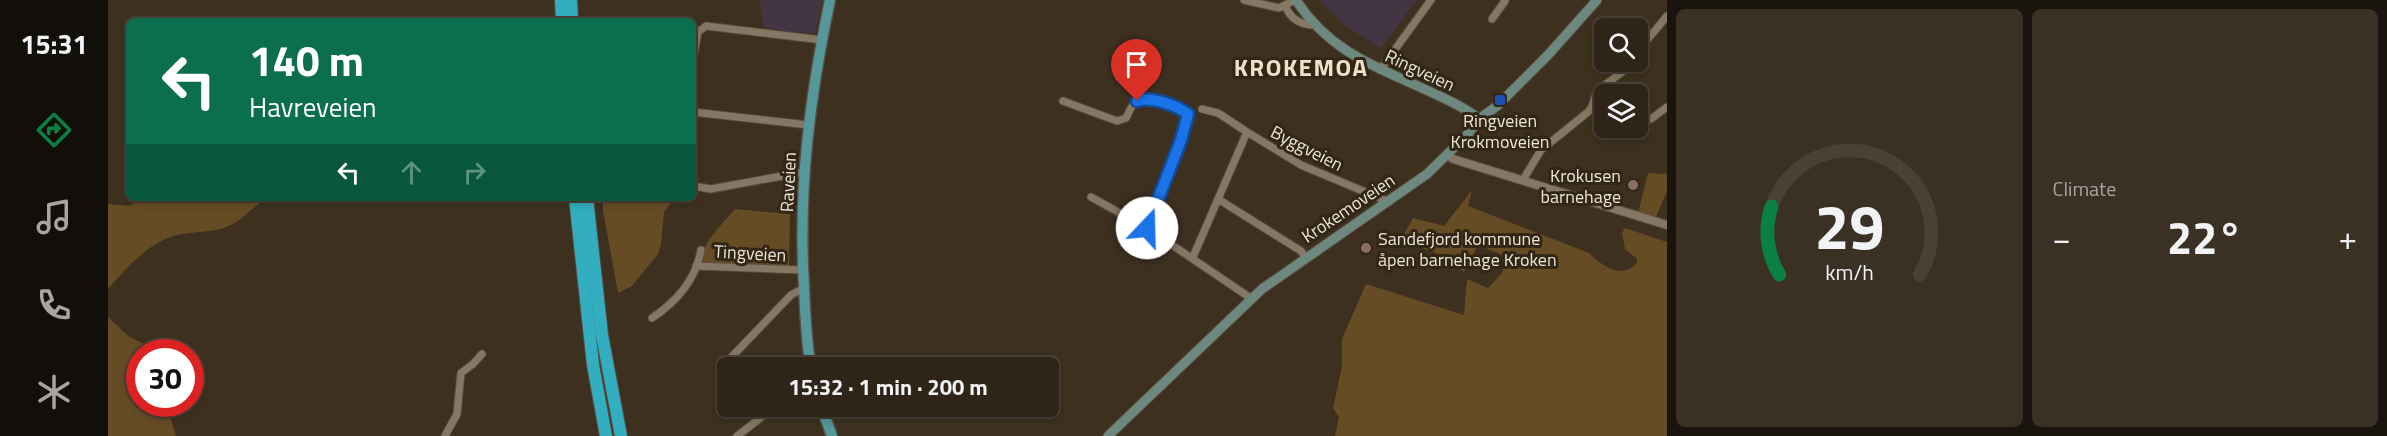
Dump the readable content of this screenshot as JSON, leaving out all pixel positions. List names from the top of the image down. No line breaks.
{"streets":{"main road":["Ringveien","Raveien","Krokemoveien"],"street":["Byggveien","Tingveien"]},"crossings":[["Ringveien","Krokemoveien"],["Byggveien","Krokemoveien"],["Raveien","Tingveien"]],"districts":["KROKEMOA"],"places":{"transit":["Ringveien Krokmoveien"],"other":["Krokusen barnehage","Sandefjord kommune åpen barnehage Kroken"]},"page":{"tabs":"15:31","tile":"Climate","turn":["140 m","Havreveien"],"heat":["−","22°","+"],"limit":"30","trip":"15:32 · 1 min · 200 m","gauge":["29","km/h"]}}
